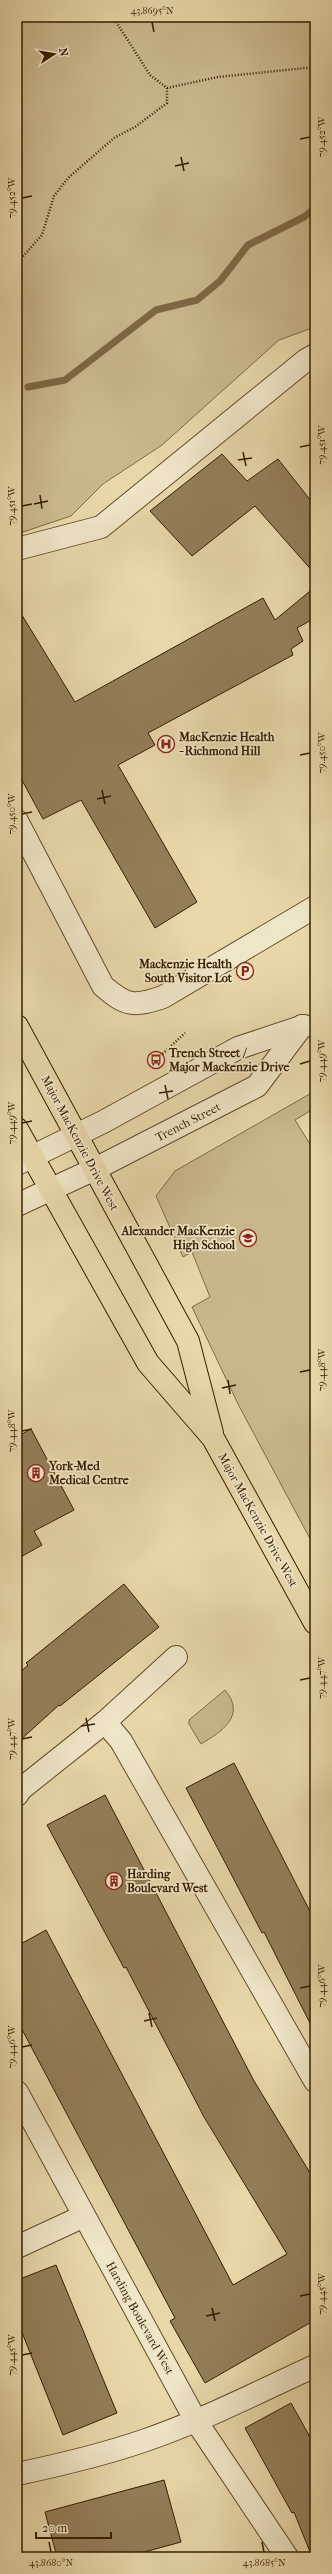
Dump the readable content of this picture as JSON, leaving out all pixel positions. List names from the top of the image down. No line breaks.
{"streets":{"main road":["Major MacKenzie Drive West"],"street":["Trench Street","Harding Boulevard West"]},"crossings":[["Trench Street","Major MacKenzie Drive West"]],"places":{"hospital":["MacKenzie Health - Richmond Hill"],"parking":["Mackenzie Health South Visitor Lot"],"bus stop":["Trench Street / Major Mackenzie Drive"],"school or university":["Alexander MacKenzie High School"],"building":["York-Med Medical Centre","Harding Boulevard West"]},"scale_bar":"20 m","north":"right","coordinates":["43.8695°N","79.452°W","79.451°W","79.450°W","79.449°W","79.448°W","79.447°W","79.446°W","79.445°W","43.8680°N","43.8685°N"]}
